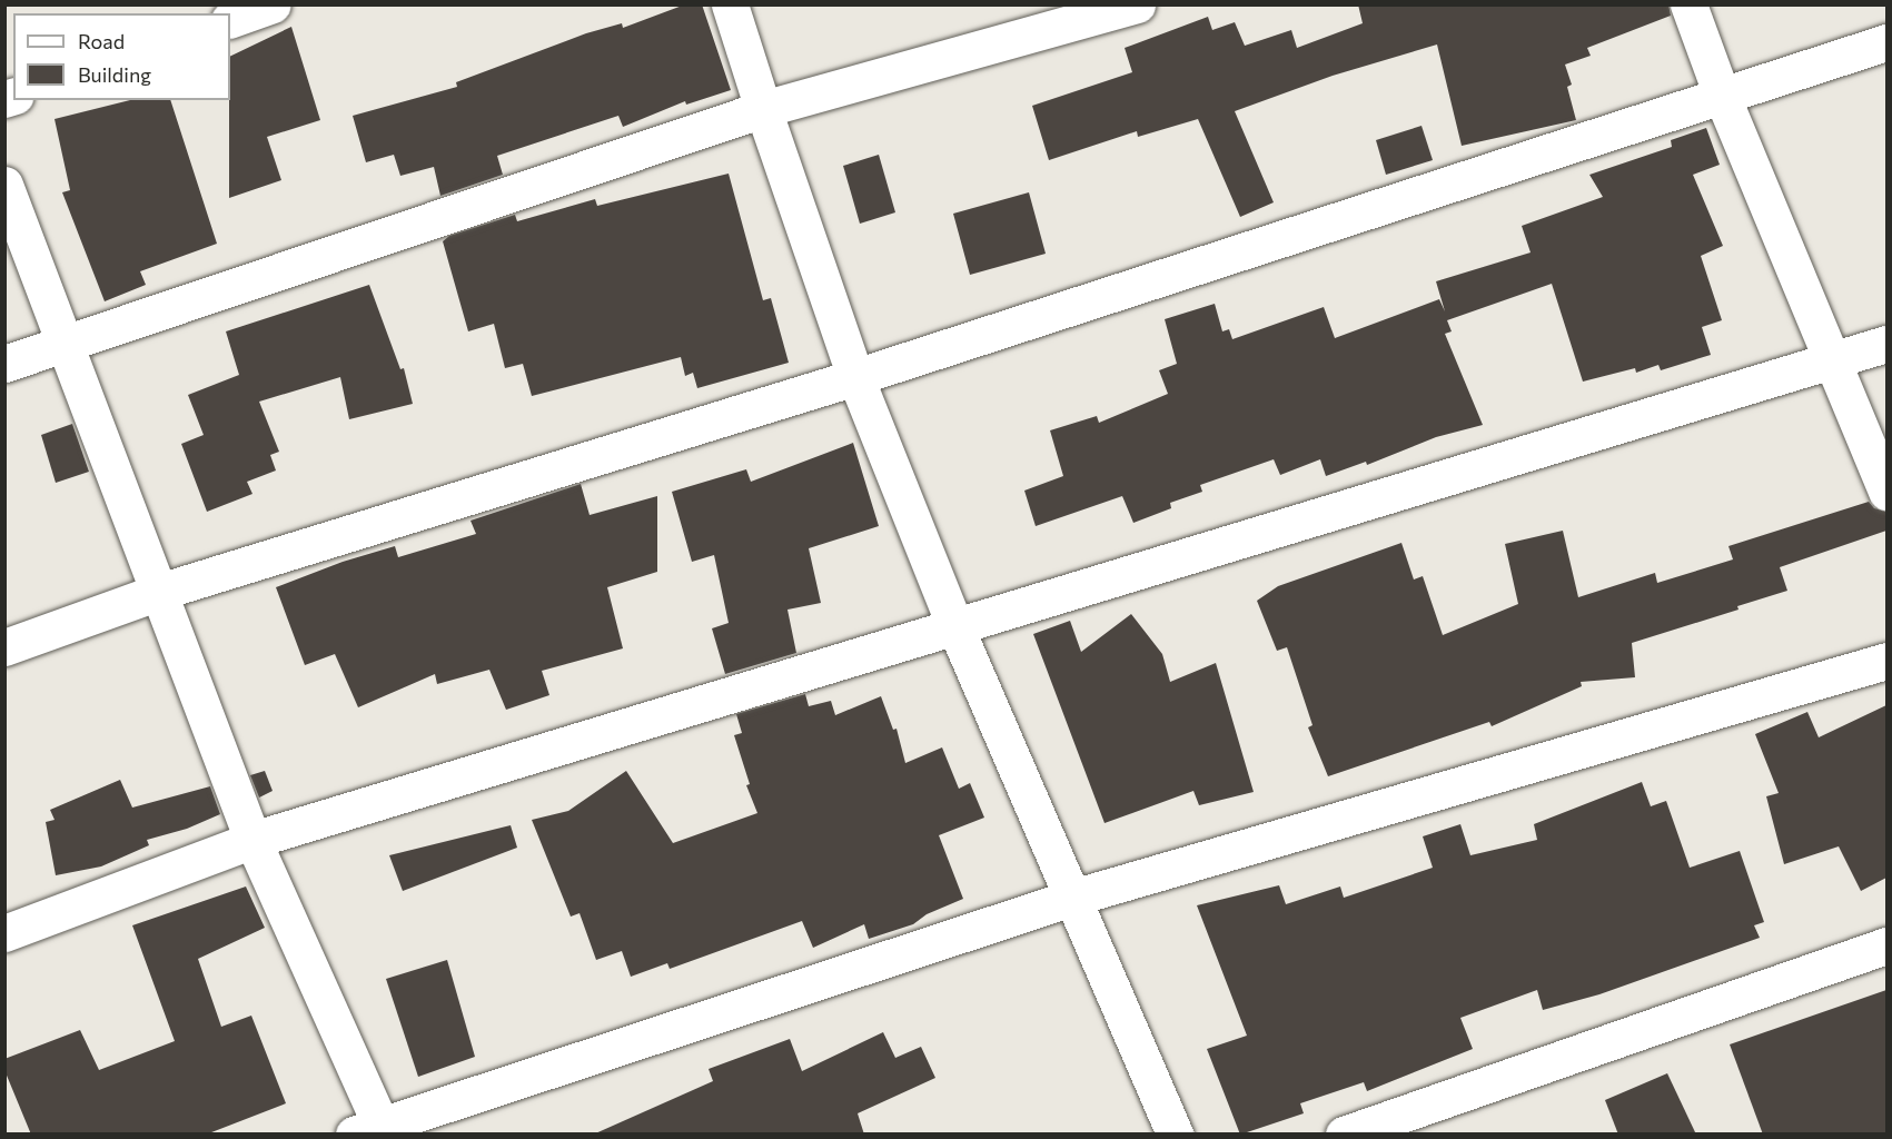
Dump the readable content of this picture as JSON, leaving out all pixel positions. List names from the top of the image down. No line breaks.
{"legend":["Road","Building"]}
